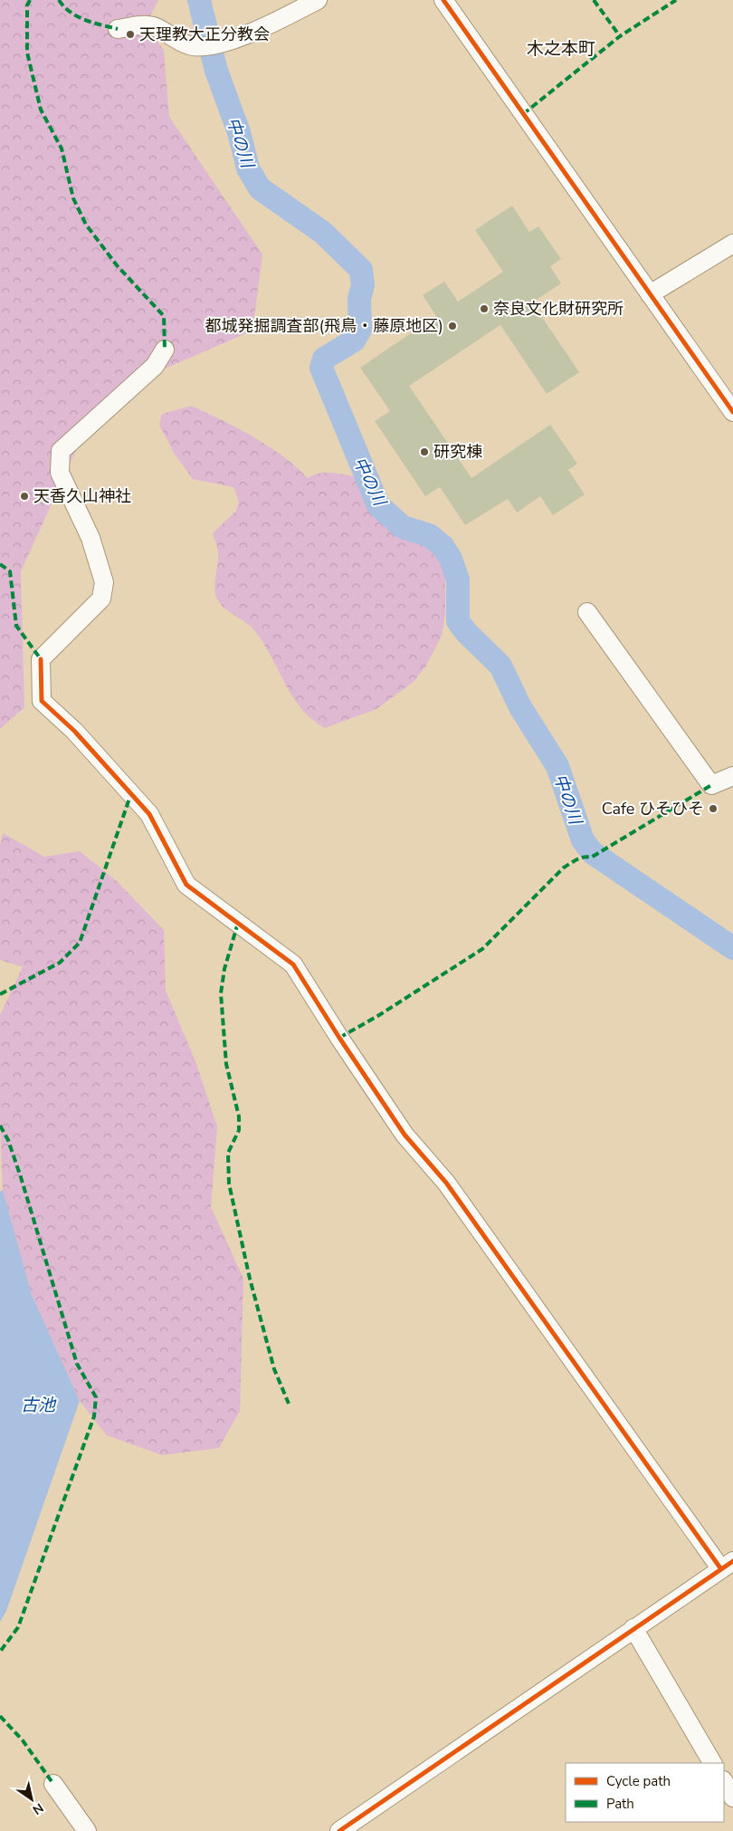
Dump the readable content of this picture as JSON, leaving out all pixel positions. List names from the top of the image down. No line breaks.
{"districts":["木之本町"],"water":["中の川","古池"],"places":["天理教大正分教会","奈良文化財研究所","都城発掘調査部(飛鳥・藤原地区)","研究棟","天香久山神社","Cafe ひそひそ"],"legend":["Cycle path","Path"],"north":"bottom right"}
